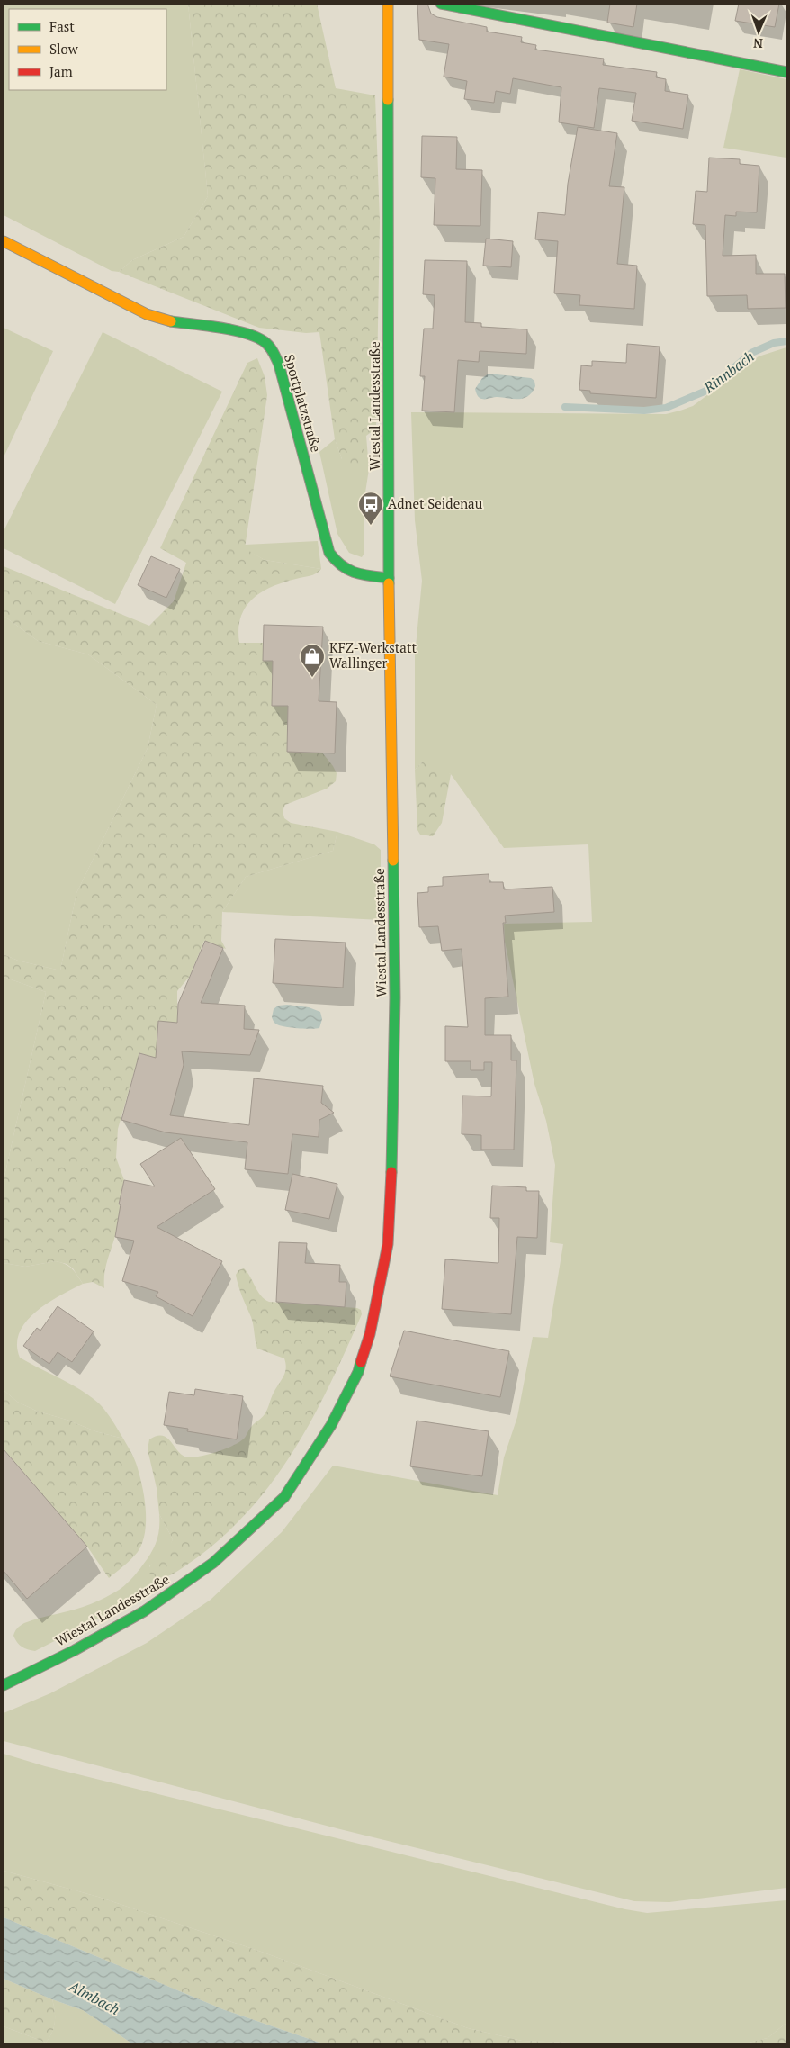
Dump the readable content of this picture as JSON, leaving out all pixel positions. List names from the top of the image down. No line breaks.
{"streets":{"main road":["Sportplatzstraße","Wiestal Landesstraße"]},"crossings":[["Sportplatzstraße","Wiestal Landesstraße"]],"water":["Rinnbach","Almbach"],"places":{"bus stop":["Adnet Seidenau"],"shop":["KFZ-Werkstatt Wallinger"]},"legend":["Fast","Slow","Jam"],"north":"bottom"}
